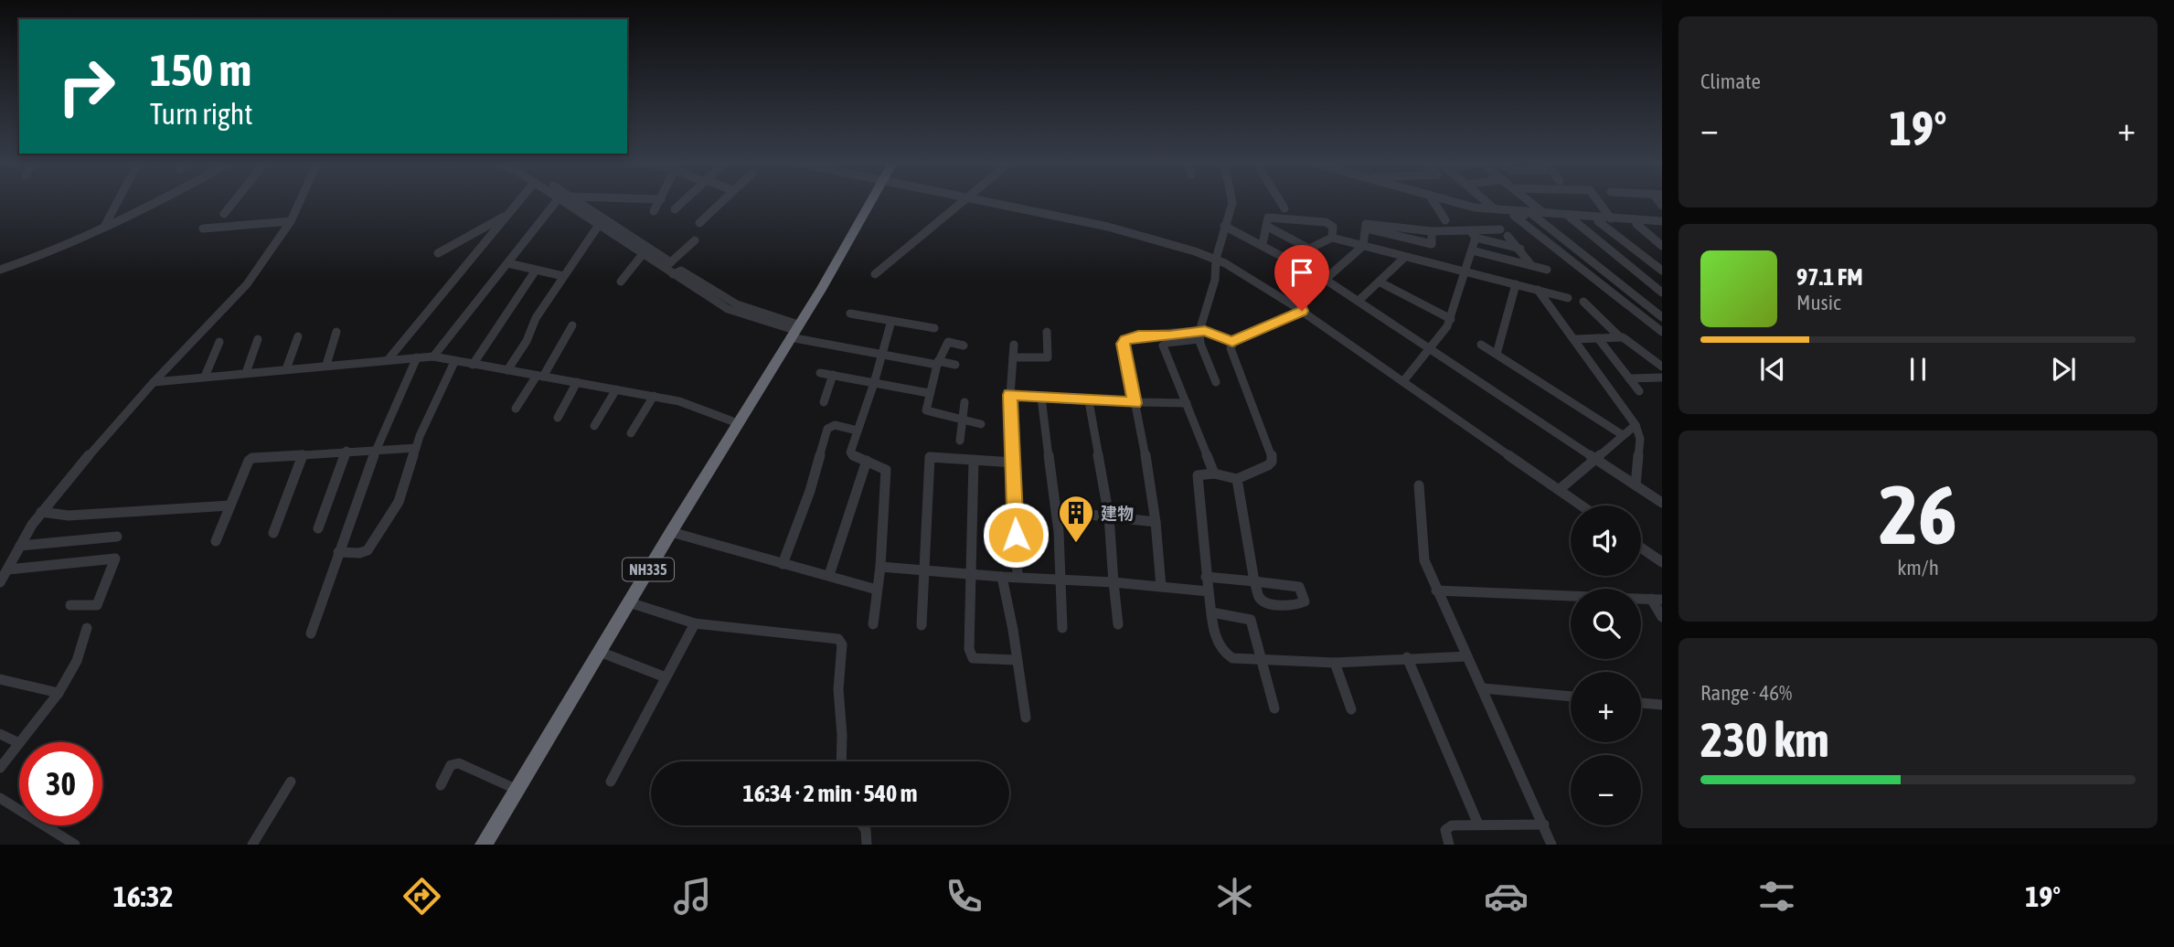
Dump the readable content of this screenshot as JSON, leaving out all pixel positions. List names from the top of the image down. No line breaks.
{"streets":{"highway":["NH335"]},"places":{"building":["建物"]},"page":{"tile":["Climate",["26","km/h"],["Range · 46%","230 km"]],"turn":["150 m","Turn right"],"heat":["−","19°","+"],"song":["97.1 FM","Music"],"map_buttons":["+","−"],"limit":"30","trip":"16:34 · 2 min · 540 m","tabs":["16:32","19°"]}}
